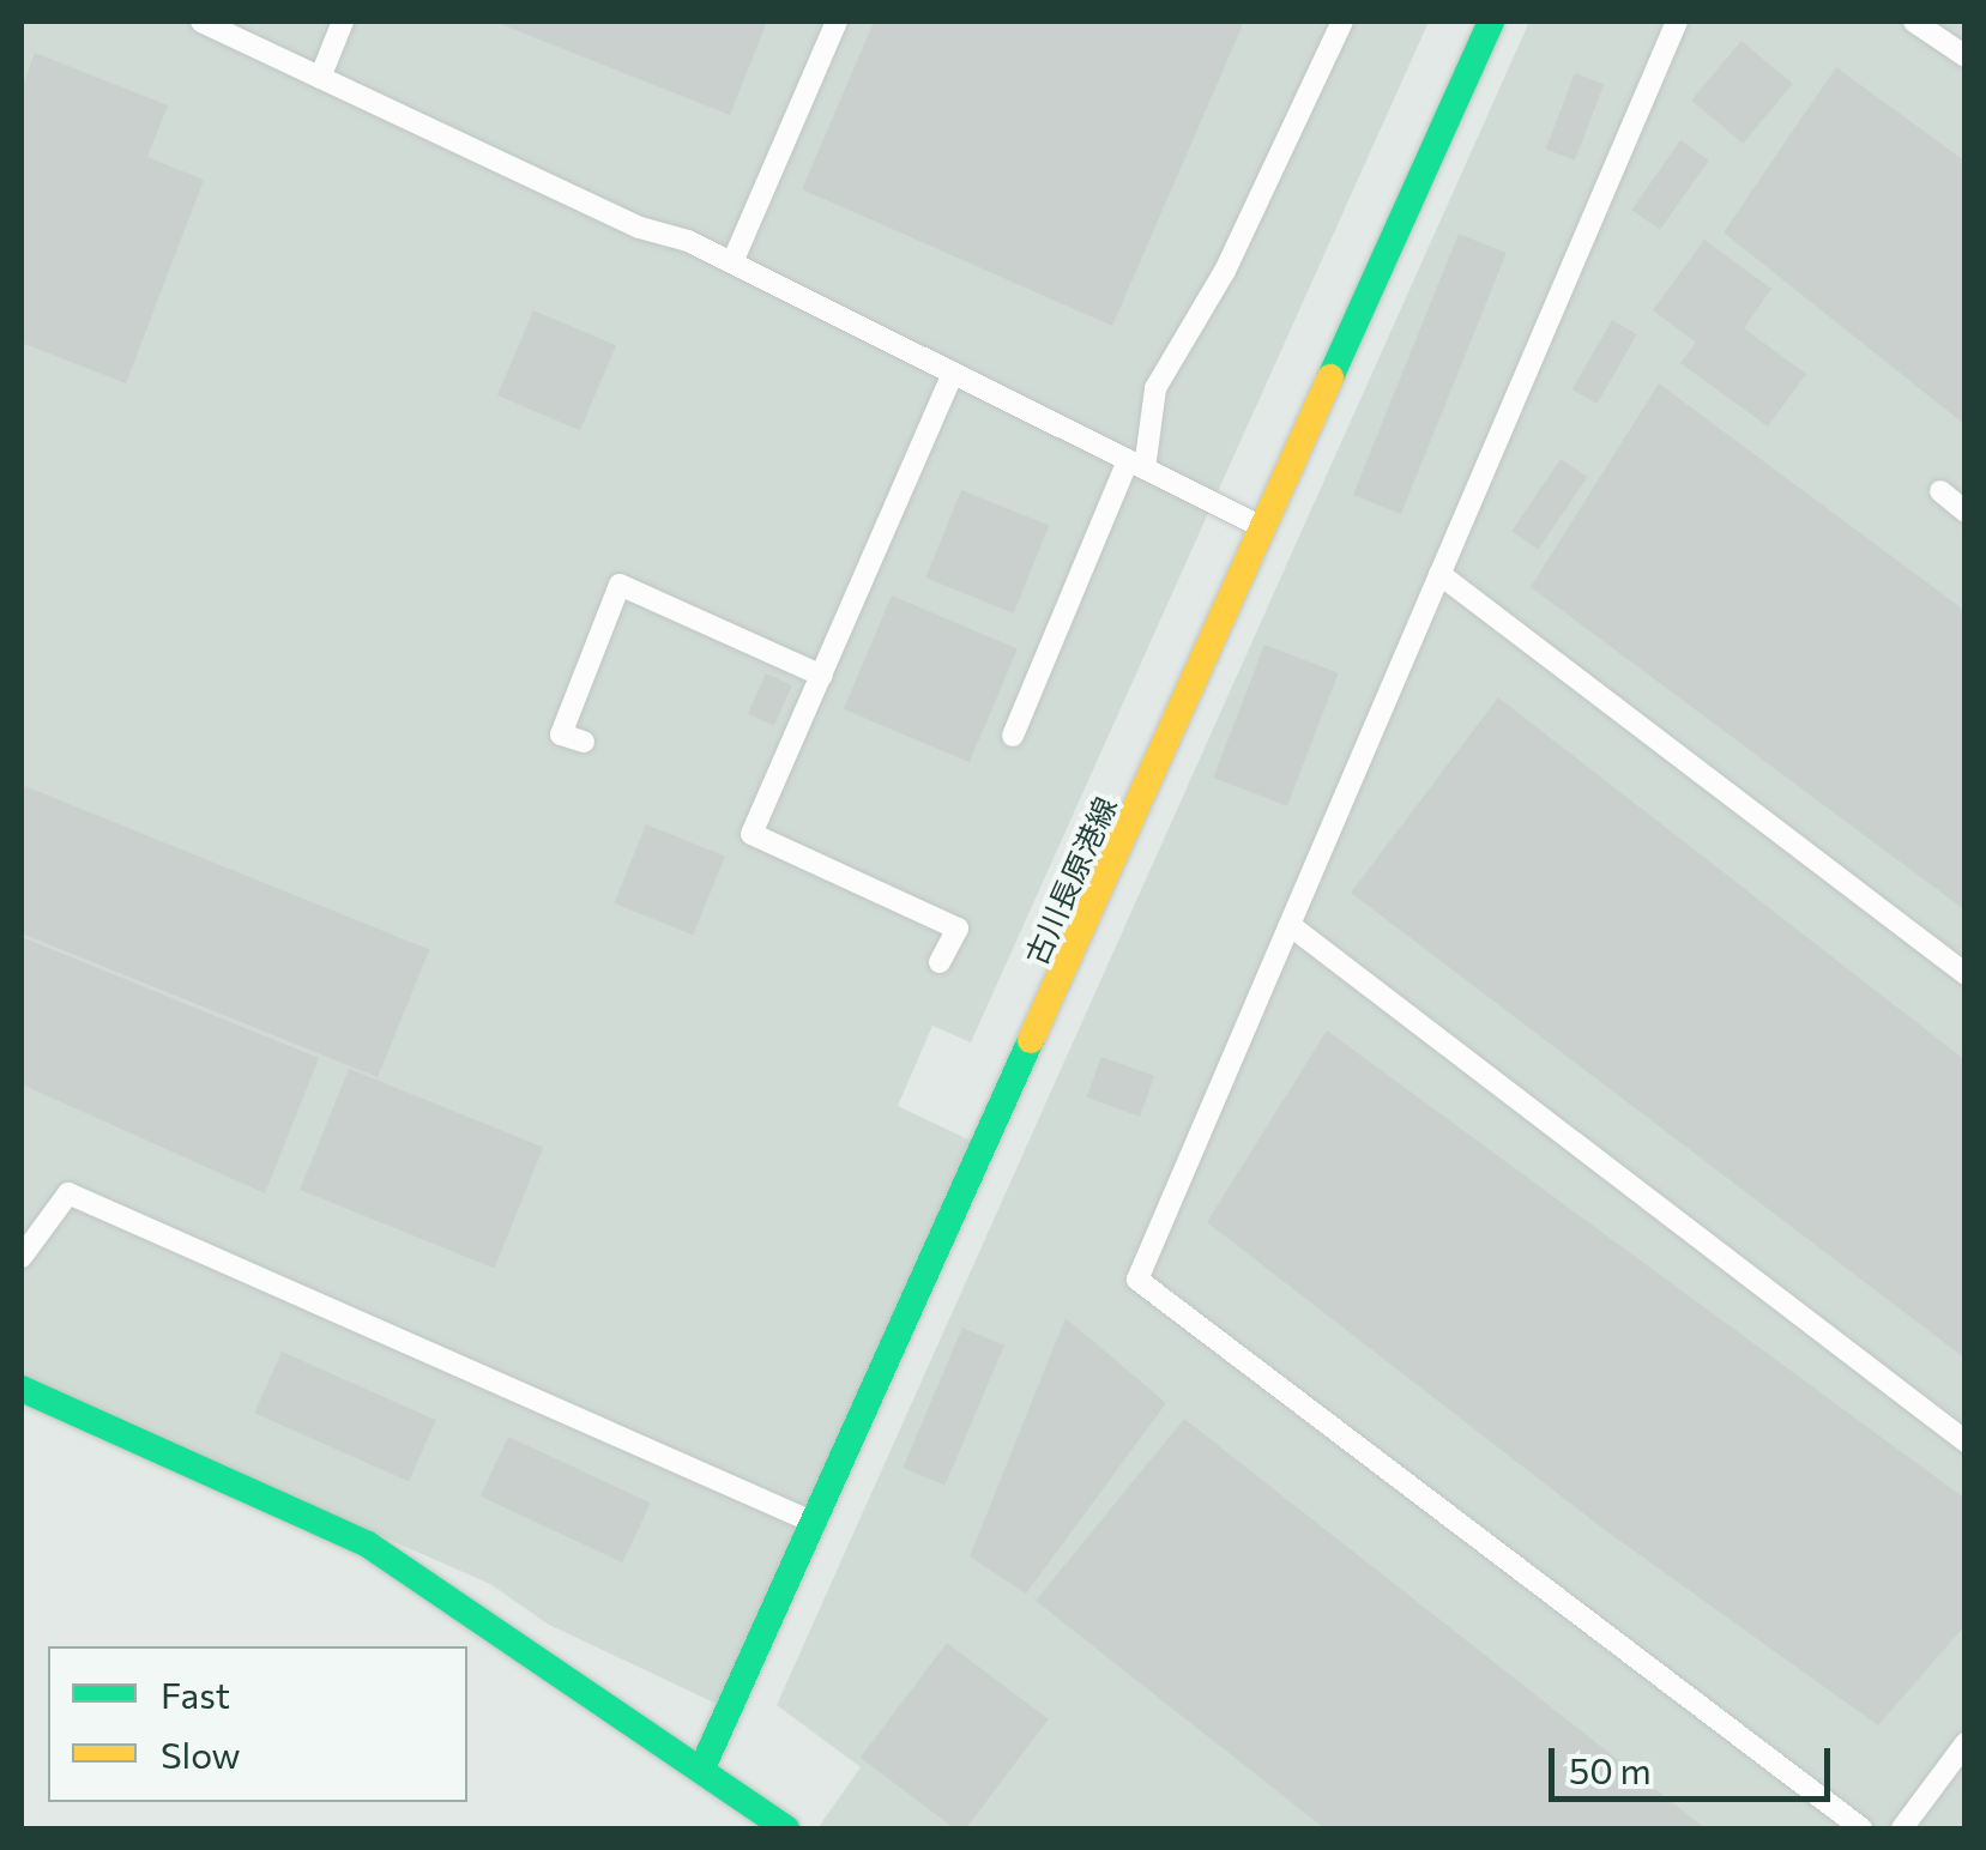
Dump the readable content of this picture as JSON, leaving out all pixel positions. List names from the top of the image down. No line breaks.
{"streets":{"main road":["古川長原港線"]},"legend":["Fast","Slow"],"scale_bar":"50 m"}
